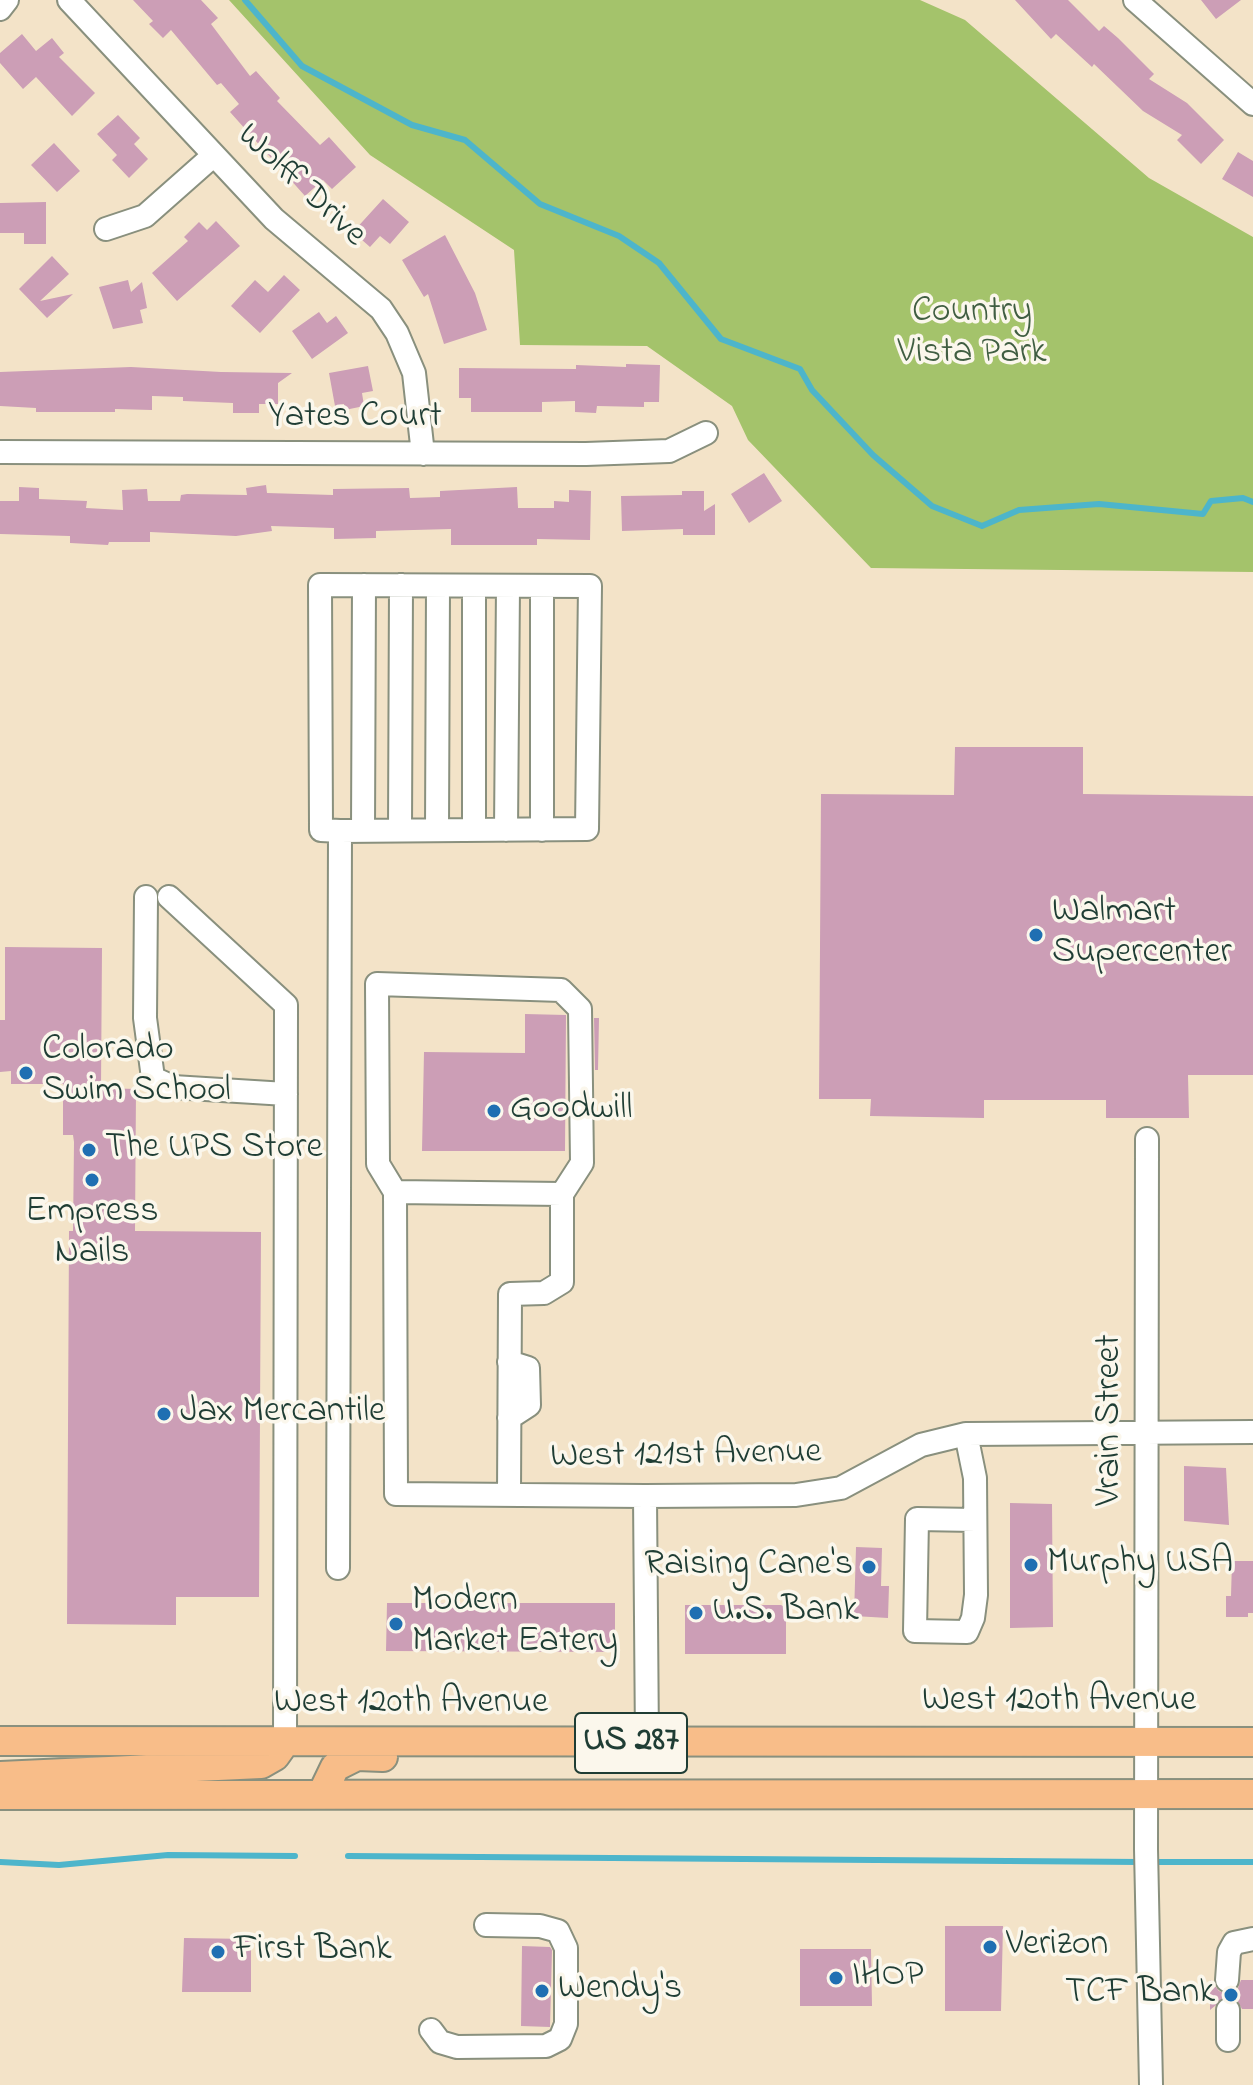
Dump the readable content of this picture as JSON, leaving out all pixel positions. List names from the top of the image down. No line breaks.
{"streets":{"main road":["West 120th Avenue","US 287"],"street":["Wolff Drive","Yates Court","Vrain Street","West 121st Avenue"]},"crossings":[["Wolff Drive","Yates Court"],["Vrain Street","West 121st Avenue"],["Vrain Street","West 120th Avenue"],["Vrain Street","US 287"]],"parks":["Country Vista Park"],"places":["Walmart Supercenter","Colorado Swim School","Goodwill","The UPS Store","Empress Nails","Jax Mercantile","Murphy USA","Raising Cane's","U.S. Bank","Modern Market Eatery","Verizon","First Bank","IHOP","Wendy's","TCF Bank"]}
